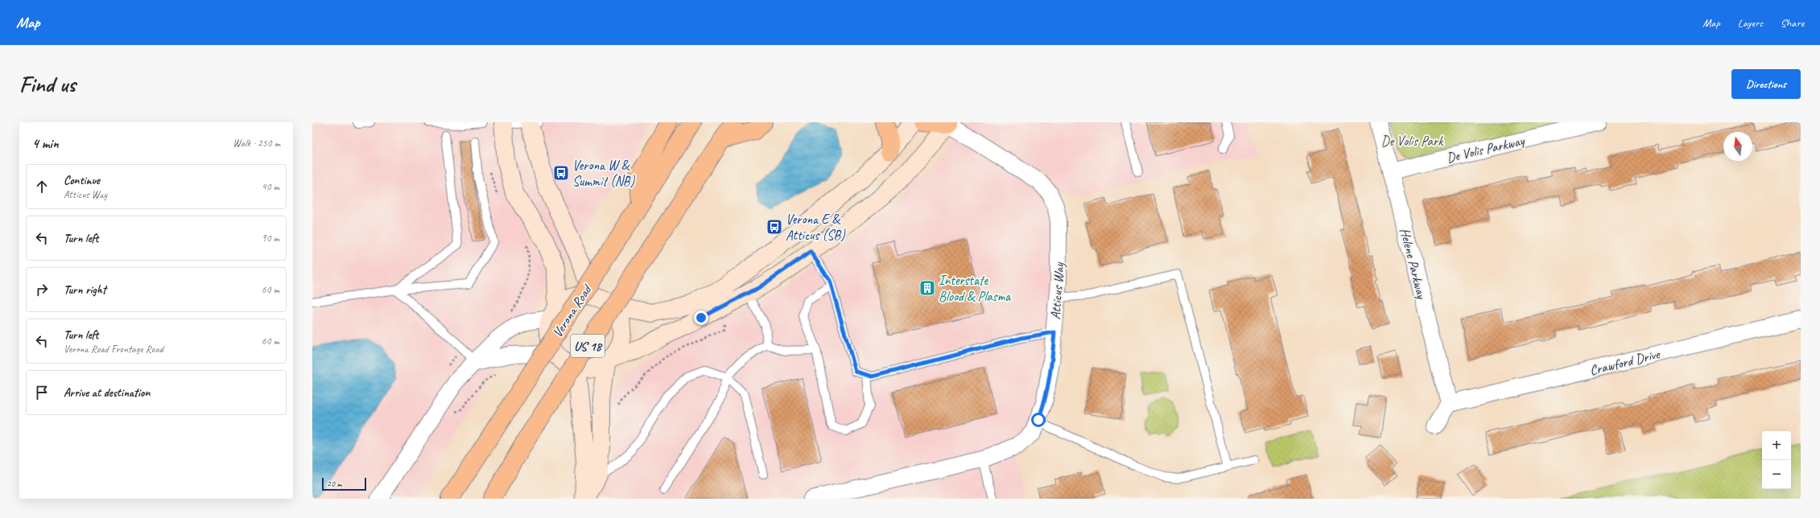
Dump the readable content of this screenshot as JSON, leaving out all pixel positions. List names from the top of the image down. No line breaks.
{"streets":{"highway":["Verona Road","US 18"],"street":["De Volis Parkway","Helene Parkway","Atticus Way","Crawford Drive"]},"crossings":[["De Volis Parkway","Helene Parkway"],["Helene Parkway","Crawford Drive"]],"parks":["De Volis Park"],"places":{"bus stop":["Verona W & Summit (NB)","Verona E & Atticus (SB)"],"building":["Interstate Blood & Plasma"]},"scale_bar":"20 m","north":"top","page":{"header":"Map","nav":["Map","Layers","Share"],"buttons":"Directions","title":"Find us","heading":["4 min","Walk · 250 m"],"list":[["Continue","Atticus Way","40 m"],["Turn left","90 m"],["Turn right","60 m"],["Turn left","Verona Road Frontage Road","60 m"],"Arrive at destination"],"map_buttons":["+","−"],"scale":"20 m"}}
